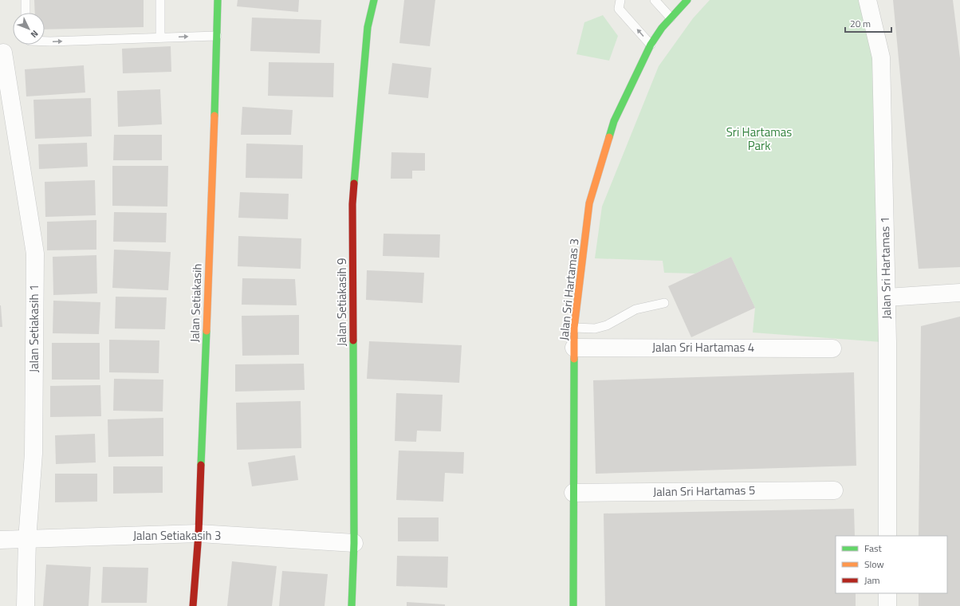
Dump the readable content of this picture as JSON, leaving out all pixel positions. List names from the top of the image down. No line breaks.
{"streets":{"street":["Jalan Sri Hartamas 1","Jalan Sri Hartamas 3","Jalan Setiakasih 9","Jalan Setiakasih","Jalan Setiakasih 1","Jalan Sri Hartamas 4","Jalan Sri Hartamas 5","Jalan Setiakasih 3"]},"crossings":[["Jalan Sri Hartamas 3","Jalan Sri Hartamas 4"],["Jalan Sri Hartamas 3","Jalan Sri Hartamas 5"],["Jalan Setiakasih 9","Jalan Setiakasih 3"],["Jalan Setiakasih","Jalan Setiakasih 3"],["Jalan Setiakasih 1","Jalan Setiakasih 3"]],"parks":["Sri Hartamas Park"],"legend":["Fast","Slow","Jam"],"scale_bar":"20 m","north":"bottom right"}
